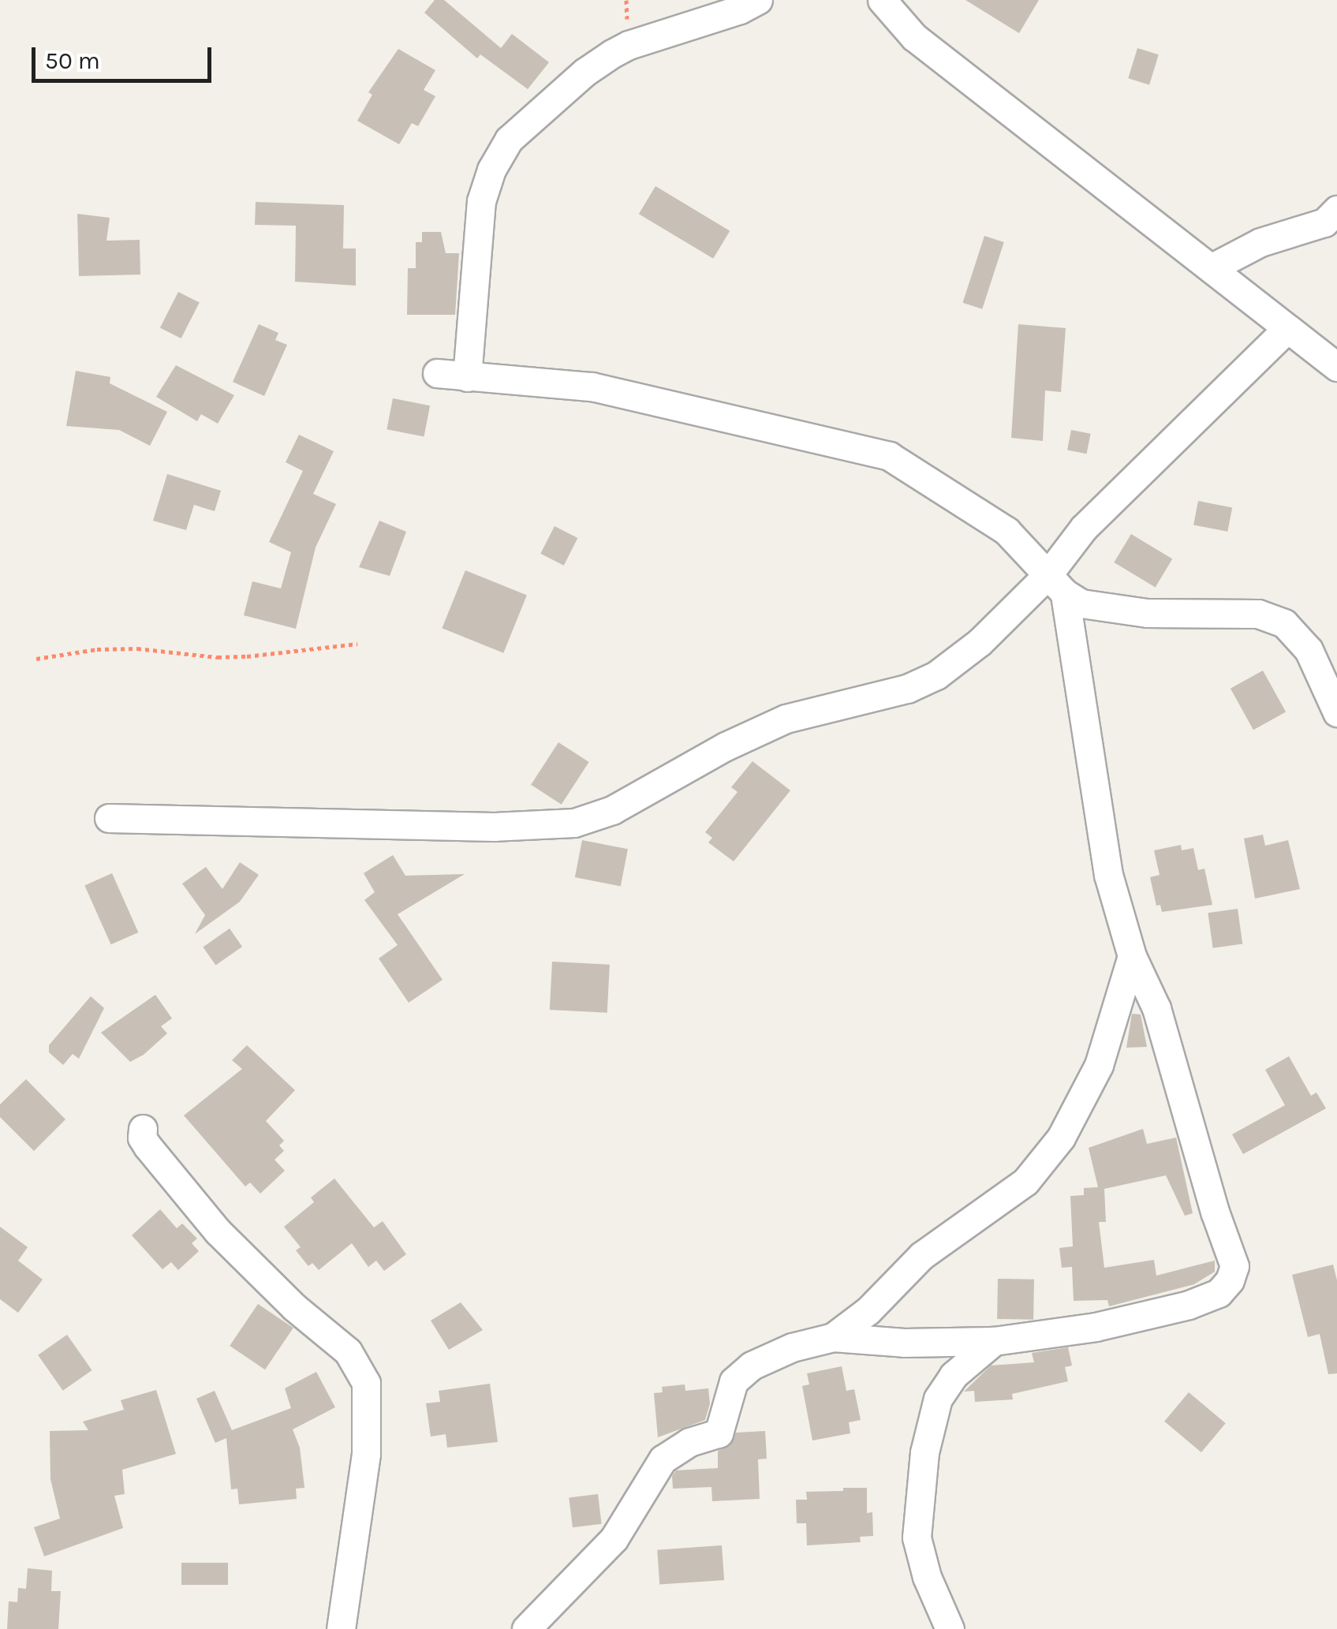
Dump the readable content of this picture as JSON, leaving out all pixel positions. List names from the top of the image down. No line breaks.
{"scale_bar":"50 m"}
